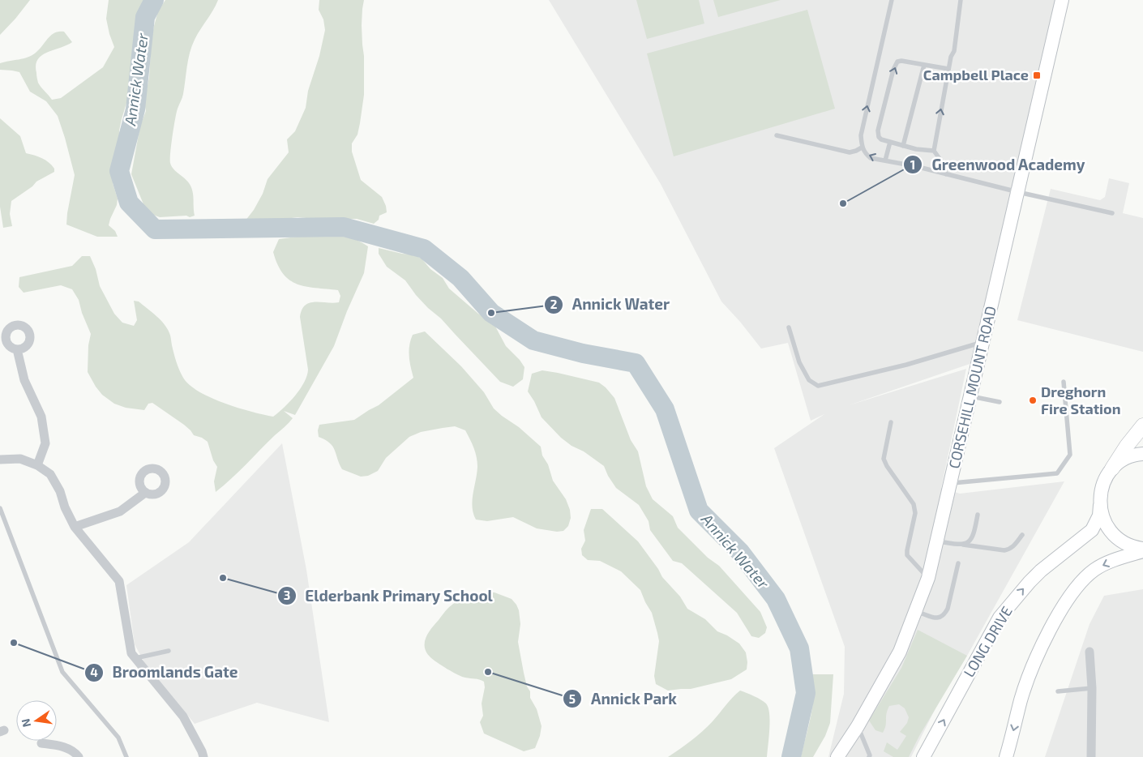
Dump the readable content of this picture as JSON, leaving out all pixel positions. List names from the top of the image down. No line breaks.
{"streets":{"main road":["CORSEHILL MOUNT ROAD","LONG DRIVE"]},"water":["Annick Water"],"places":{"transit":["Campbell Place"],"other":["Greenwood Academy","Annick Water","Dreghorn Fire Station","Elderbank Primary School","Broomlands Gate","Annick Park"]},"north":"left"}
